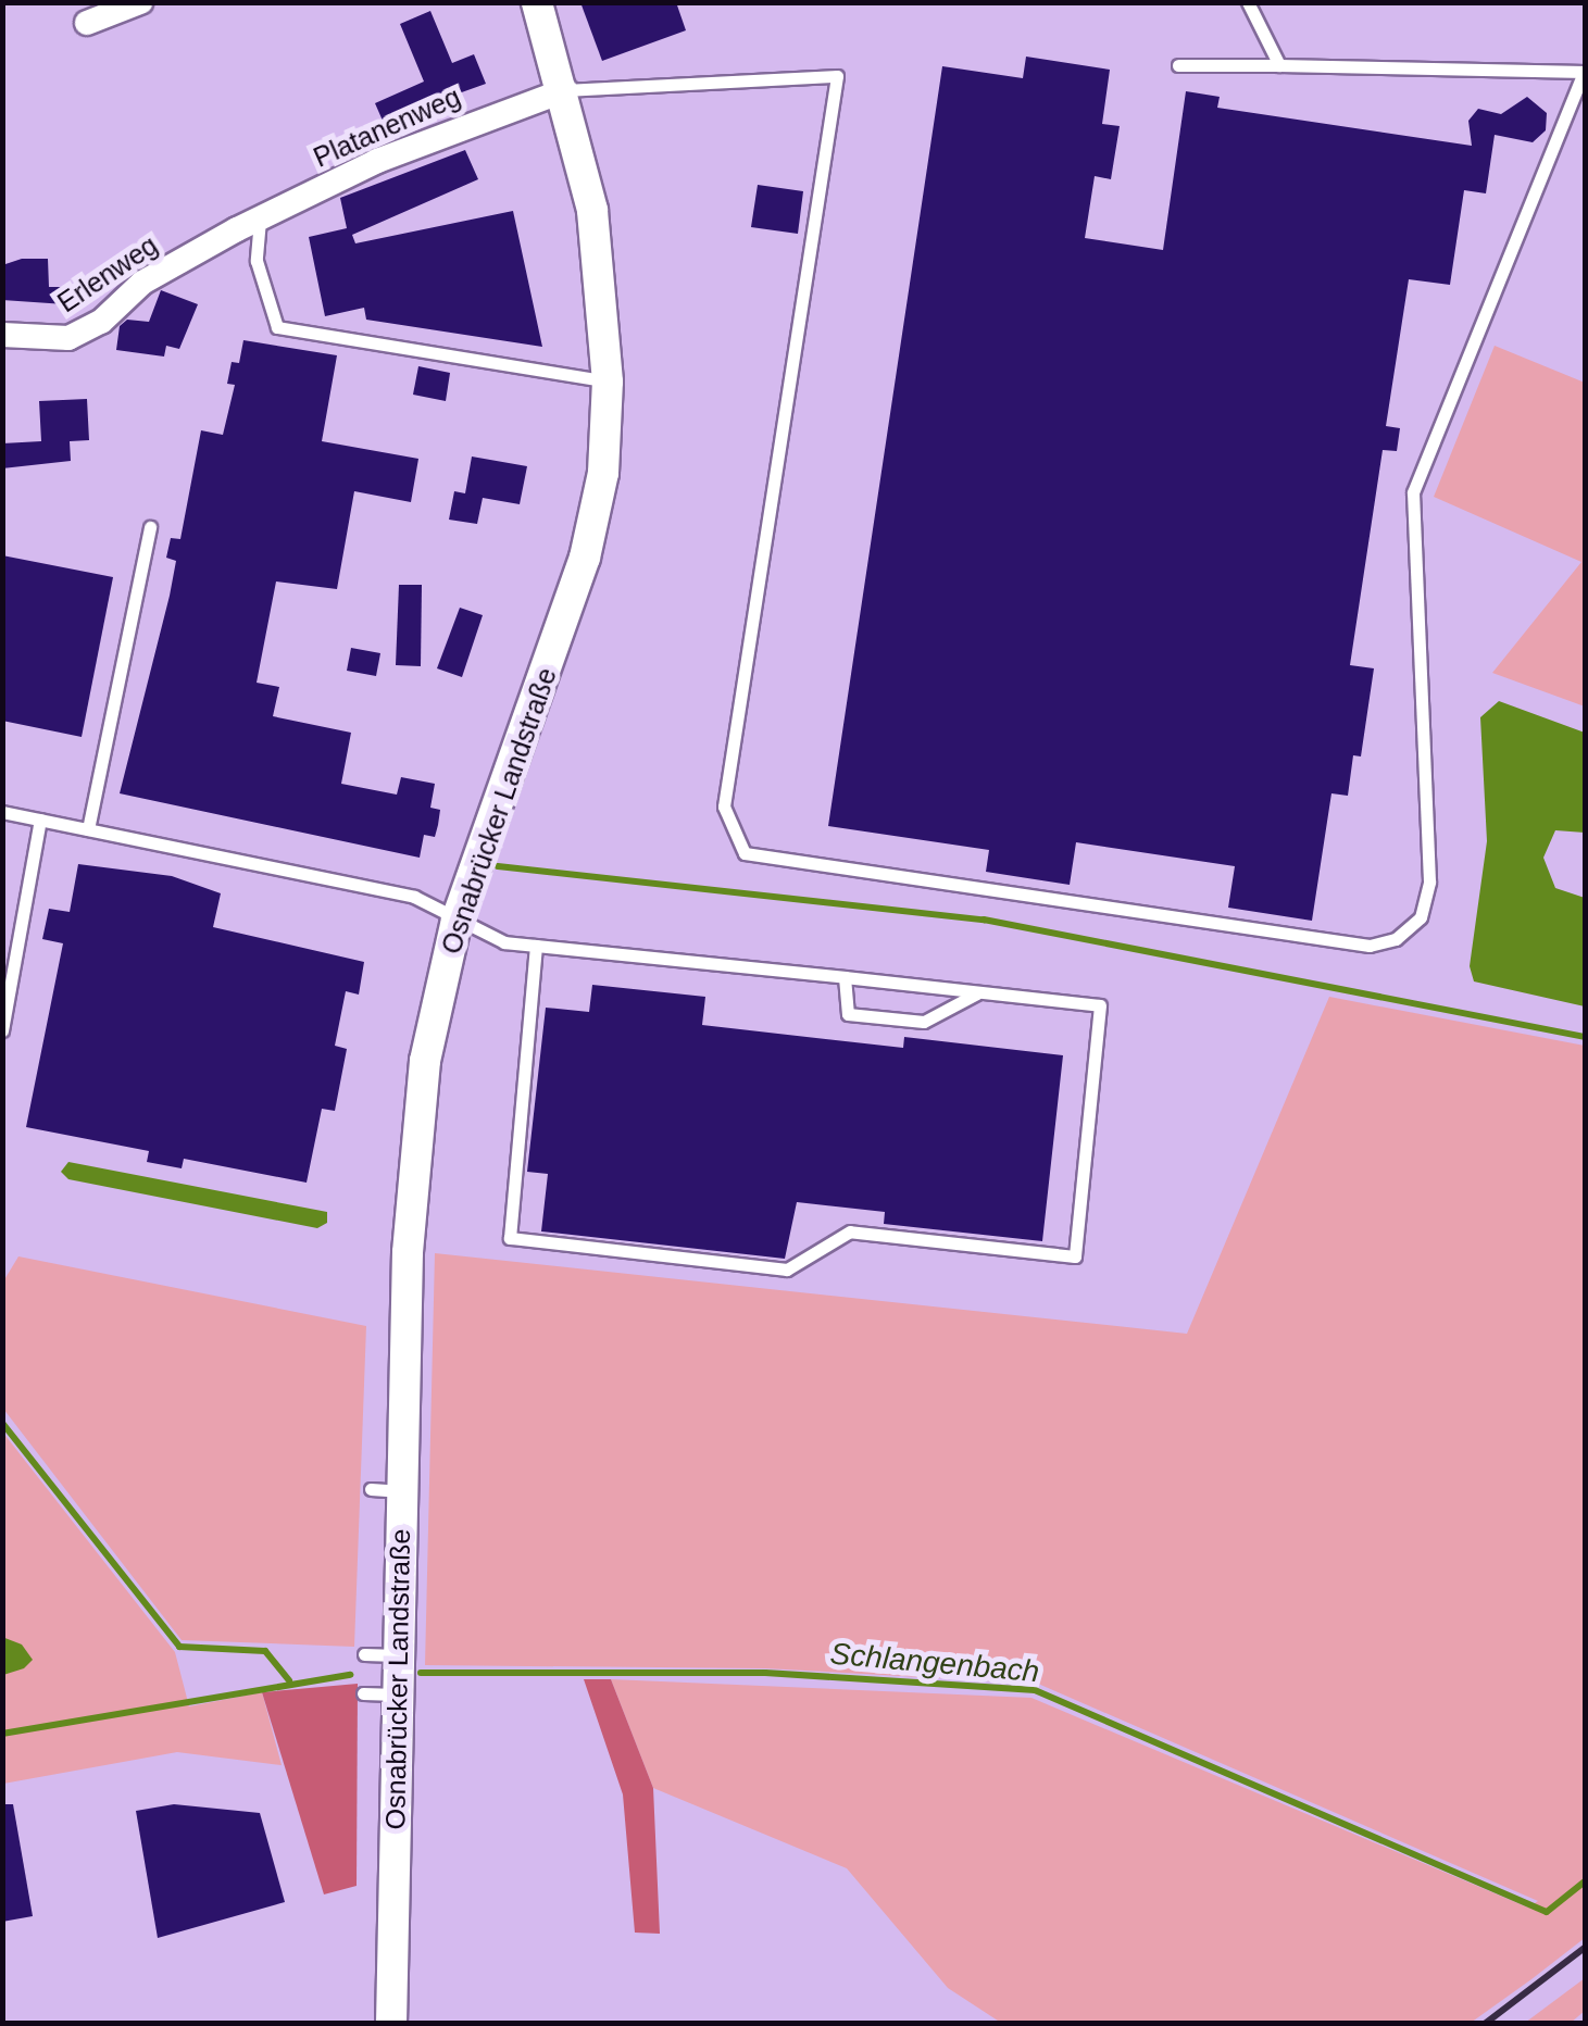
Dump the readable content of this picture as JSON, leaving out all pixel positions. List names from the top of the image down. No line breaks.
{"streets":{"street":["Platanenweg","Erlenweg","Osnabrücker Landstraße"]},"crossings":[["Platanenweg","Erlenweg"],["Platanenweg","Osnabrücker Landstraße"]],"water":["Schlangenbach"]}
